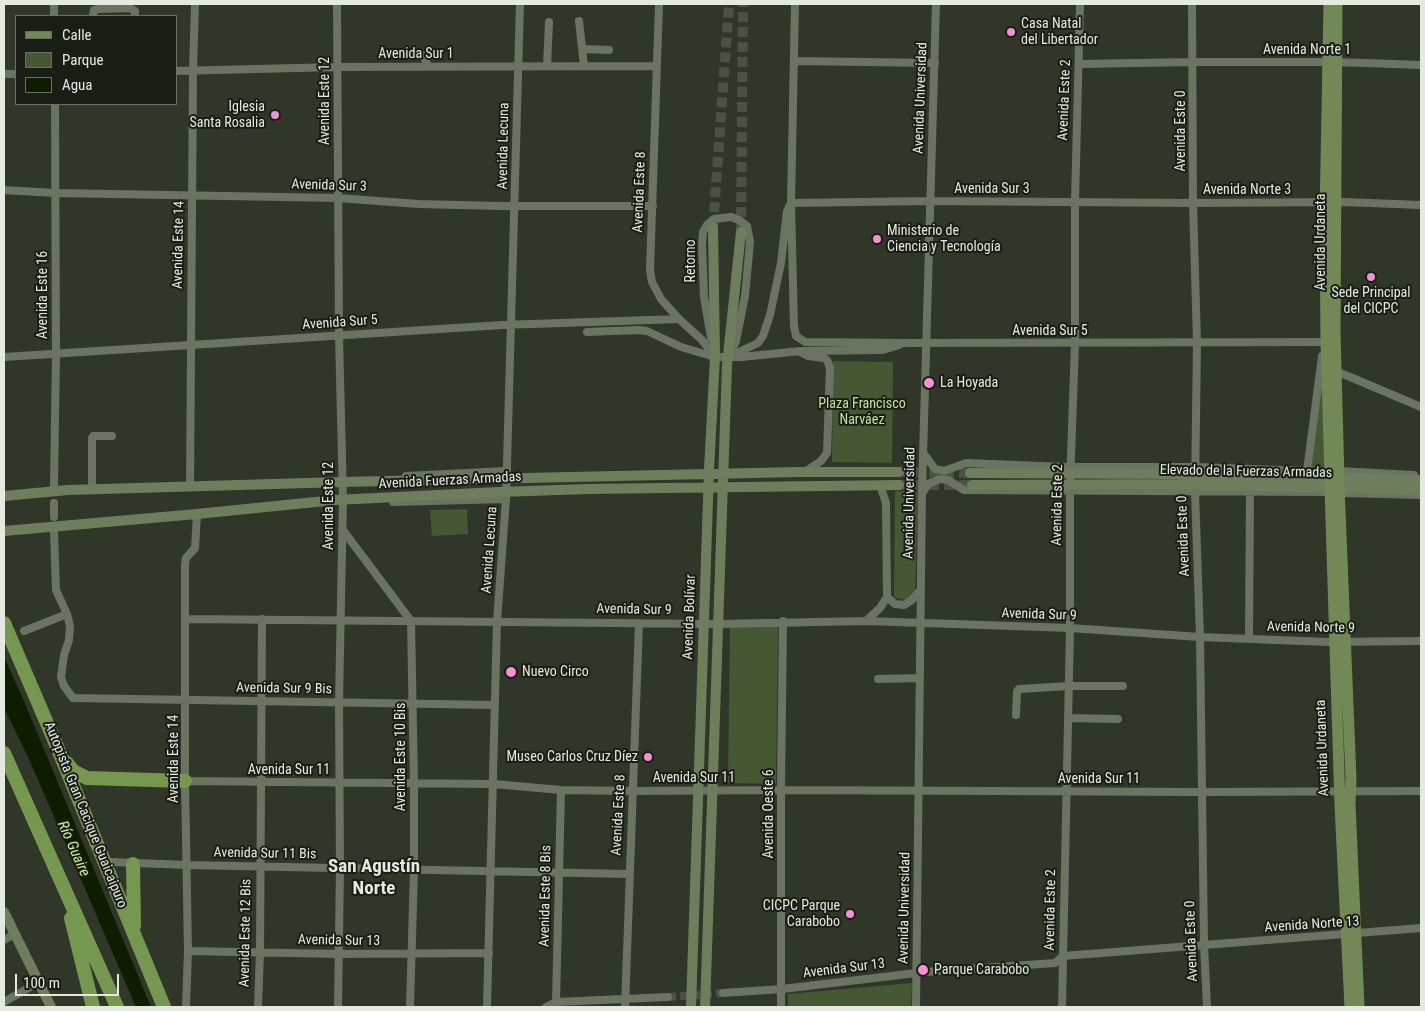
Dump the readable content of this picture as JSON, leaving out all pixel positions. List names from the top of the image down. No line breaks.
{"streets":{"highway":["Autopista Gran Cacique Guaicaipuro"],"main road":["Avenida Urdaneta","Elevado de la Fuerzas Armadas","Avenida Fuerzas Armadas","Avenida Bolívar"],"street":["Avenida Norte 1","Avenida Sur 1","Avenida Universidad","Avenida Este 2","Avenida Este 12","Avenida Este 0","Avenida Lecuna","Avenida Sur 3","Avenida Norte 3","Avenida Este 8","Avenida Este 14","Retorno","Avenida Este 16","Avenida Sur 5","Avenida Sur 9","Avenida Norte 9","Avenida Sur 9 Bis","Avenida Este 10 Bis","Avenida Sur 11","Avenida Oeste 6","Avenida Sur 11 Bis","Avenida Este 8 Bis","Avenida Norte 13","Avenida Este 12 Bis","Avenida Sur 13"]},"crossings":[["Avenida Norte 1","Avenida Este 0"],["Avenida Norte 1","Avenida Urdaneta"],["Avenida Sur 1","Avenida Este 12"],["Avenida Sur 1","Avenida Lecuna"],["Avenida Sur 1","Avenida Este 8"],["Avenida Sur 1","Avenida Este 14"],["Avenida Universidad","Avenida Sur 3"],["Avenida Universidad","Avenida Sur 5"],["Avenida Universidad","Avenida Sur 9"],["Avenida Universidad","Avenida Sur 11"],["Avenida Universidad","Avenida Sur 13"],["Avenida Este 2","Avenida Sur 3"],["Avenida Este 2","Avenida Sur 5"],["Avenida Este 2","Elevado de la Fuerzas Armadas"],["Avenida Este 2","Avenida Sur 9"],["Avenida Este 2","Avenida Sur 11"],["Avenida Este 2","Avenida Sur 13"],["Avenida Este 12","Avenida Sur 3"],["Avenida Este 12","Avenida Sur 5"],["Avenida Este 12","Avenida Fuerzas Armadas"],["Avenida Este 12","Avenida Sur 9"],["Avenida Este 12","Avenida Sur 9 Bis"],["Avenida Este 12","Avenida Sur 11"],["Avenida Este 12","Avenida Sur 11 Bis"],["Avenida Este 12","Avenida Sur 13"],["Avenida Este 0","Avenida Sur 3"],["Avenida Este 0","Avenida Norte 3"],["Avenida Este 0","Avenida Sur 5"],["Avenida Este 0","Avenida Sur 9"],["Avenida Este 0","Avenida Norte 9"],["Avenida Este 0","Avenida Sur 11"],["Avenida Este 0","Avenida Norte 13"],["Avenida Este 0","Avenida Sur 13"],["Avenida Lecuna","Avenida Sur 3"],["Avenida Lecuna","Avenida Sur 5"],["Avenida Lecuna","Avenida Sur 9"],["Avenida Lecuna","Avenida Sur 9 Bis"],["Avenida Lecuna","Avenida Sur 11"],["Avenida Lecuna","Avenida Sur 11 Bis"],["Avenida Lecuna","Avenida Sur 13"],["Avenida Sur 3","Avenida Norte 3"],["Avenida Sur 3","Avenida Este 8"],["Avenida Sur 3","Avenida Este 14"],["Avenida Sur 3","Avenida Este 16"],["Avenida Sur 3","Avenida Sur 5"],["Avenida Norte 3","Avenida Urdaneta"],["Avenida Este 8","Retorno"],["Avenida Este 8","Avenida Sur 5"],["Avenida Este 8","Avenida Sur 9"],["Avenida Este 8","Avenida Bolívar"],["Avenida Este 8","Avenida Sur 11"],["Avenida Este 8","Avenida Sur 11 Bis"],["Avenida Urdaneta","Avenida Sur 5"],["Avenida Urdaneta","Avenida Norte 9"],["Avenida Urdaneta","Avenida Sur 11"],["Avenida Urdaneta","Avenida Norte 13"],["Avenida Este 14","Avenida Sur 5"],["Avenida Este 14","Avenida Fuerzas Armadas"],["Avenida Este 14","Avenida Sur 9"],["Avenida Este 14","Avenida Sur 9 Bis"],["Avenida Este 14","Avenida Sur 11"],["Avenida Este 14","Avenida Sur 11 Bis"],["Avenida Este 14","Avenida Sur 13"],["Retorno","Avenida Sur 5"],["Retorno","Avenida Bolívar"],["Avenida Este 16","Avenida Sur 5"],["Avenida Sur 5","Avenida Bolívar"],["Avenida Sur 9","Avenida Bolívar"],["Avenida Sur 9","Avenida Norte 9"],["Avenida Sur 9","Avenida Este 10 Bis"],["Avenida Sur 9","Avenida Oeste 6"],["Avenida Sur 9","Avenida Este 12 Bis"],["Avenida Bolívar","Avenida Sur 11"],["Avenida Sur 9 Bis","Avenida Este 10 Bis"],["Avenida Sur 9 Bis","Avenida Este 12 Bis"],["Avenida Este 10 Bis","Avenida Sur 11"],["Avenida Este 10 Bis","Avenida Sur 11 Bis"],["Avenida Este 10 Bis","Avenida Sur 13"],["Avenida Sur 11","Avenida Oeste 6"],["Avenida Sur 11","Avenida Este 8 Bis"],["Avenida Sur 11","Avenida Este 12 Bis"],["Avenida Oeste 6","Avenida Sur 13"],["Avenida Sur 11 Bis","Avenida Este 8 Bis"],["Avenida Sur 11 Bis","Avenida Este 12 Bis"],["Avenida Norte 13","Avenida Sur 13"],["Avenida Este 12 Bis","Avenida Sur 13"]],"districts":["San Agustín Norte"],"water":["Río Guaire"],"parks":["Plaza Francisco Narváez"],"places":["Casa Natal del Libertador","Iglesia Santa Rosalia","Ministerio de Ciencia y Tecnología","Sede Principal del CICPC","La Hoyada","Nuevo Circo","Museo Carlos Cruz Díez","CICPC Parque Carabobo","Parque Carabobo"],"legend":["Calle","Parque","Agua"],"scale_bar":"100 m"}
